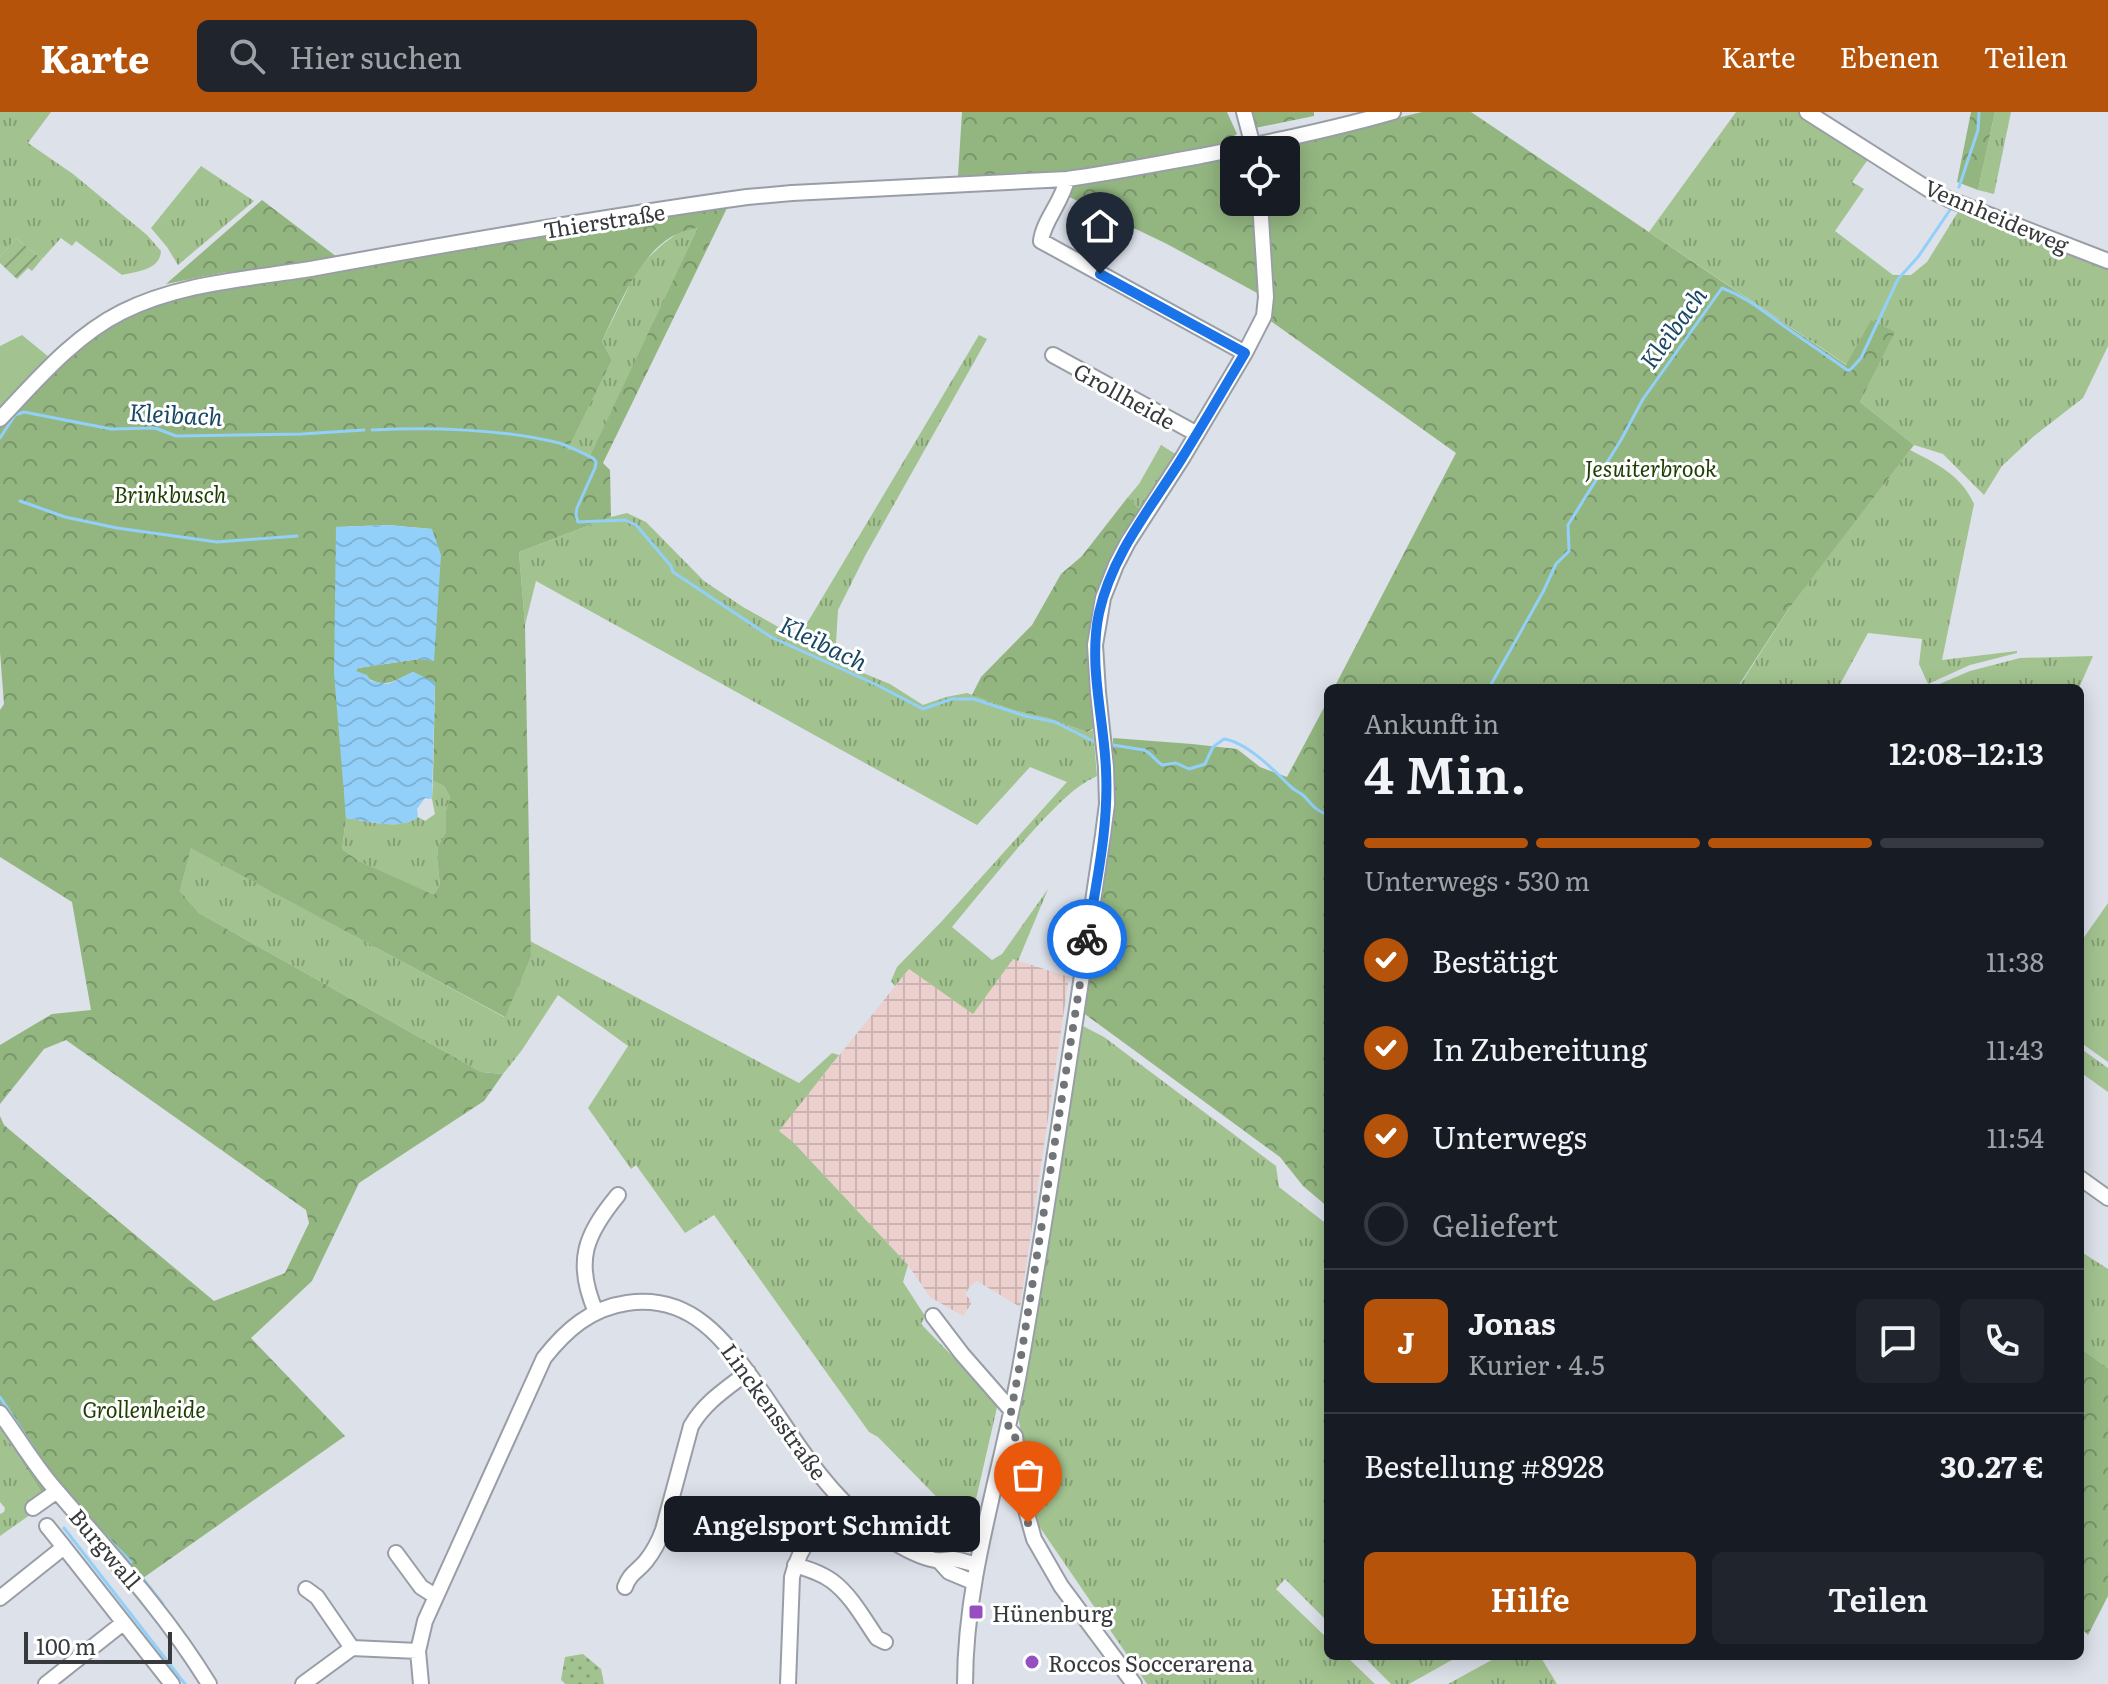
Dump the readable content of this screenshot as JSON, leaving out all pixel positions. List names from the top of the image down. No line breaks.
{"streets":{"street":["Vennheideweg","Thierstraße","Grollheide","Linckensstraße","Burgwall"]},"water":["Kleibach"],"parks":["Jesuiterbrook","Brinkbusch","Grollenheide"],"places":{"other":["Angelsport Schmidt","Roccos Soccerarena"],"transit":["Hünenburg"]},"scale_bar":"100 m","page":{"header":"Karte","search":"Hier suchen","nav":["Karte","Ebenen","Teilen"],"heading":["4 Min.","Ankunft in","12:08–12:13"],"panel":["Jonas","Kurier · 4.5","Bestellung #8928","30.27 €"],"bar":"Unterwegs · 530 m","list":[["Bestätigt","11:38"],["In Zubereitung","11:43"],["Unterwegs","11:54"],"Geliefert"],"round":"J","bubble":"Angelsport Schmidt","buttons":["Hilfe","Teilen"],"scale":"100 m"}}
